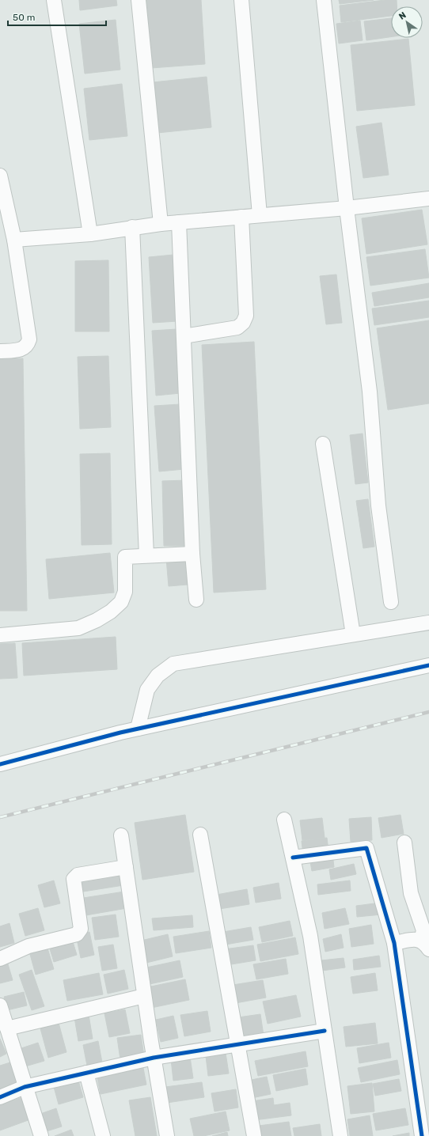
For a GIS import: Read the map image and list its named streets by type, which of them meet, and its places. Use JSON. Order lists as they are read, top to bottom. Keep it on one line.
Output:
{"scale_bar":"50 m","north":"top left"}
